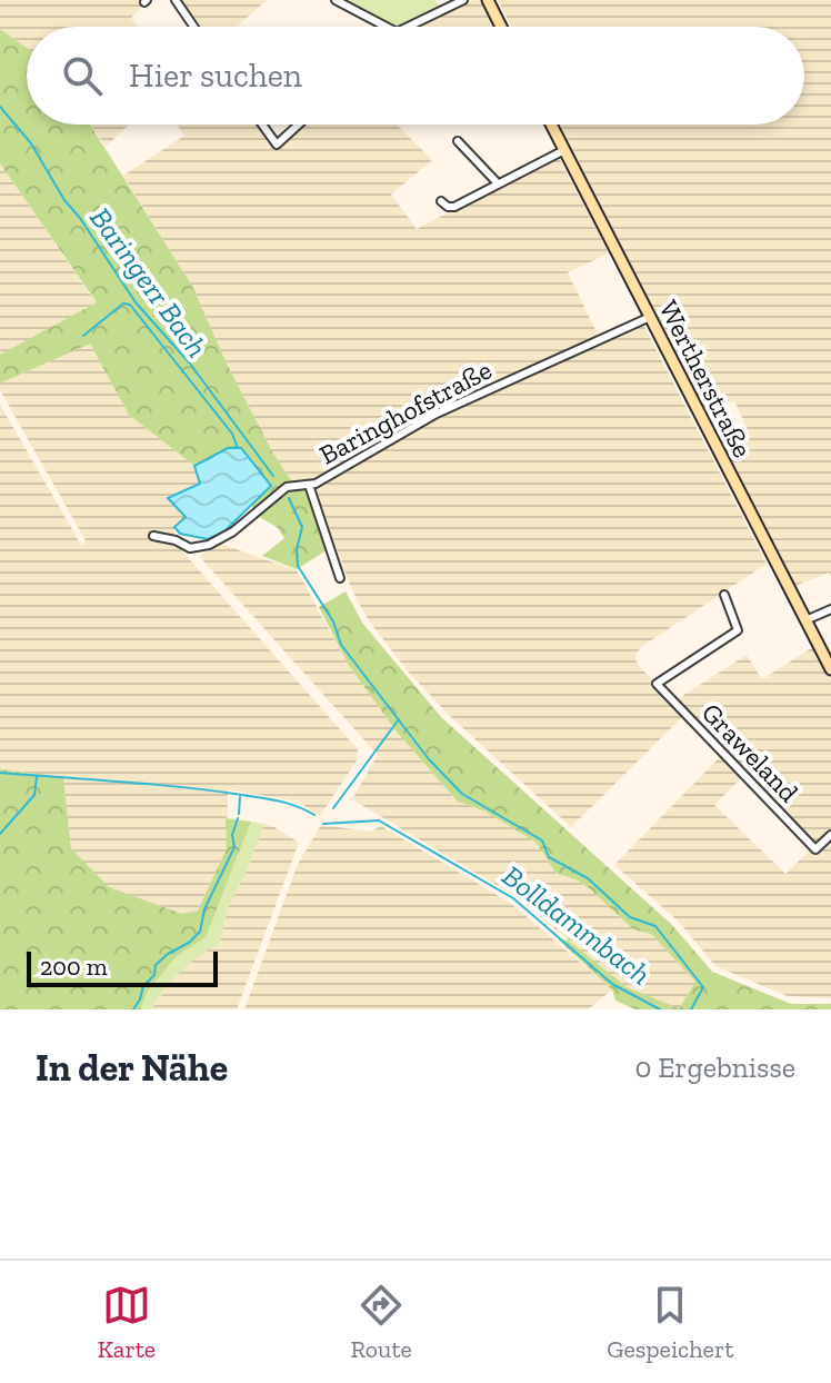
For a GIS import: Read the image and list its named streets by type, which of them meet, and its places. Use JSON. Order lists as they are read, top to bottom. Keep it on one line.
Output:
{"streets":{"main road":["Wertherstraße"],"street":["Baringhofstraße","Graweland"]},"crossings":[["Wertherstraße","Baringhofstraße"]],"water":["Baringerr Bach","Bolldammbach"],"scale_bar":"200 m","page":{"search":"Hier suchen","scale":"200 m","heading":["In der Nähe","0 Ergebnisse"],"nav":["Karte","Route","Gespeichert"]}}
